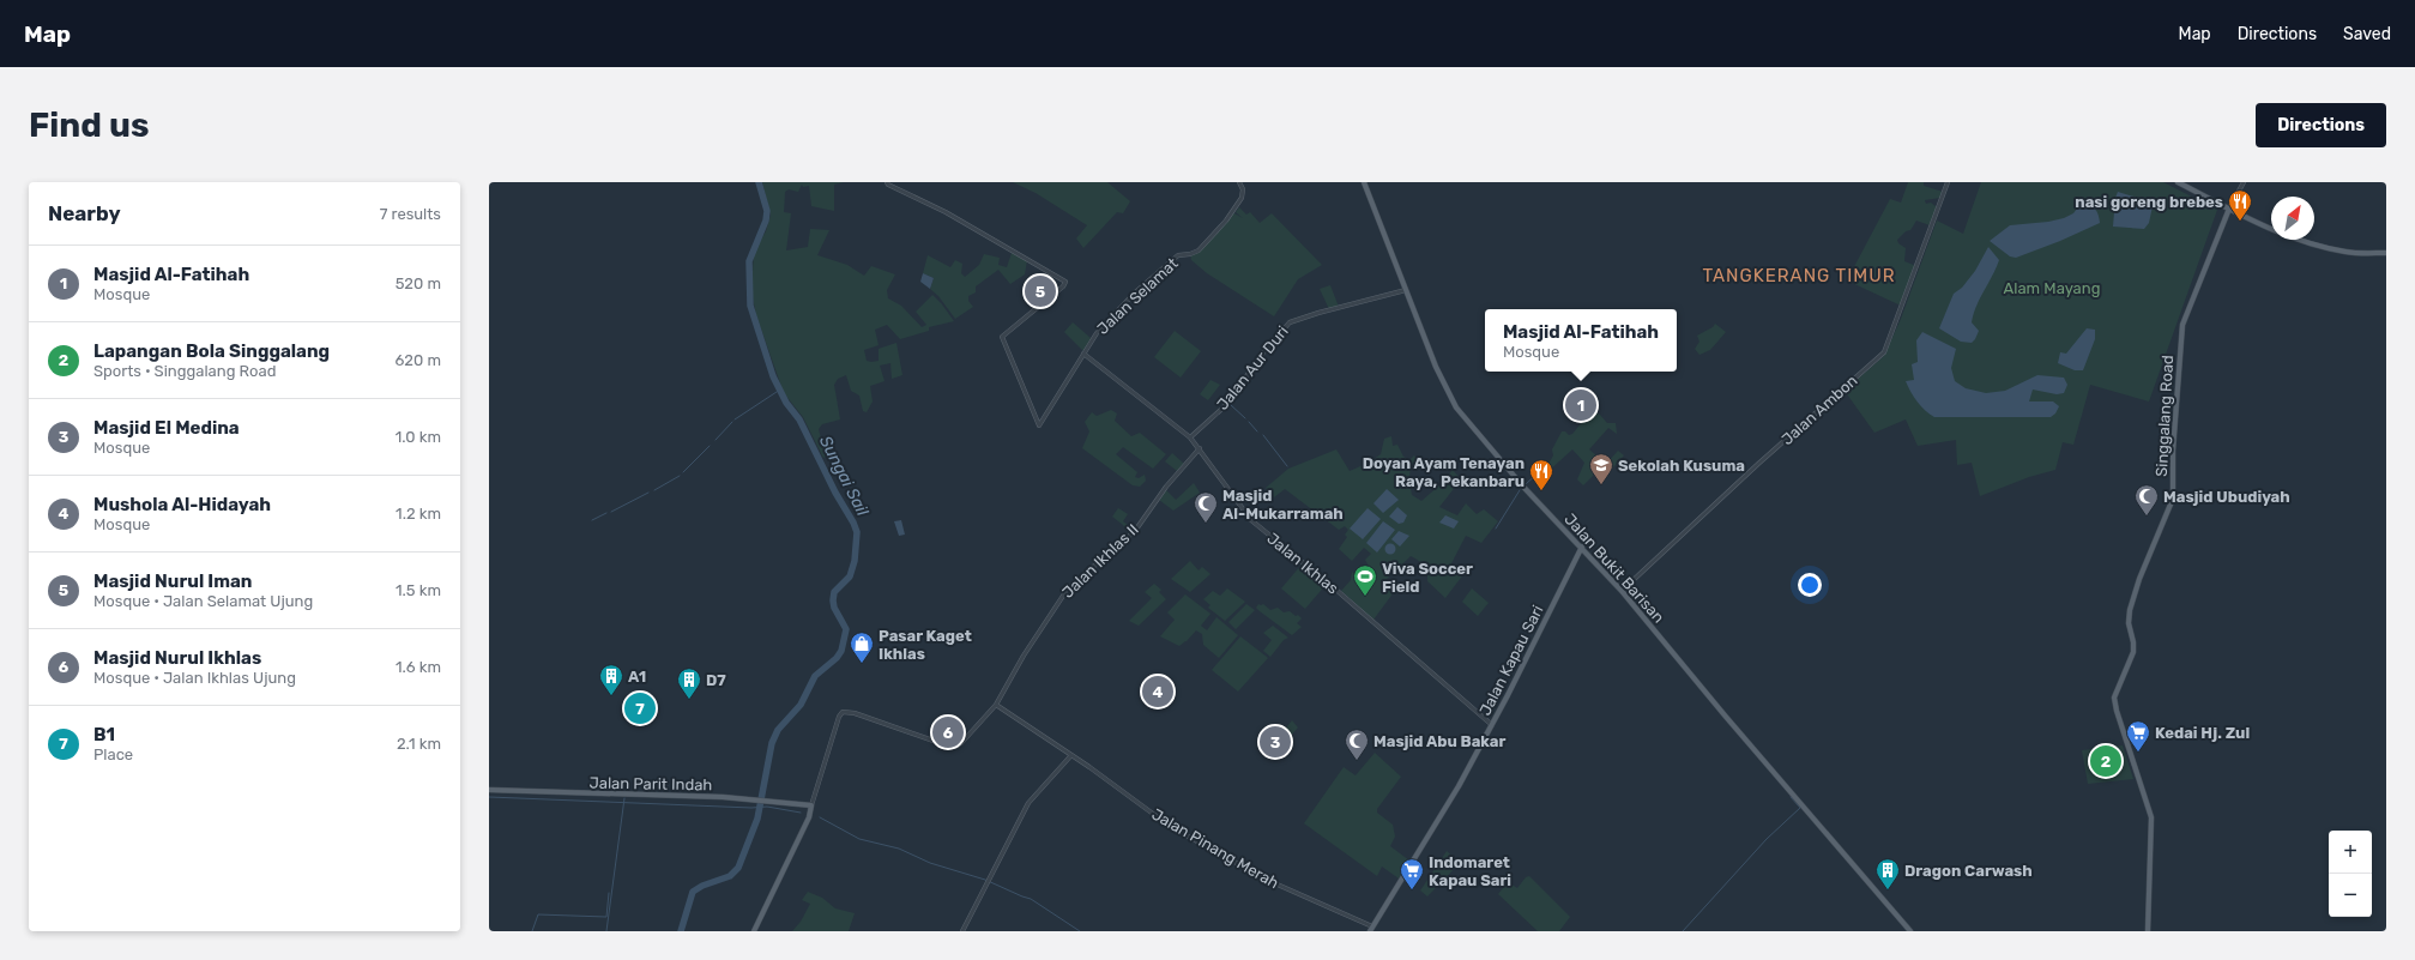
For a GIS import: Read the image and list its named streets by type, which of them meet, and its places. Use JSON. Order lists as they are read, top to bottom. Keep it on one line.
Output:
{"streets":{"main road":["Singgalang Road","Jalan Bukit Barisan","Jalan Kapau Sari","Jalan Parit Indah"],"street":["Jalan Selamat","Jalan Aur Duri","Jalan Ambon","Jalan Ikhlas II","Jalan Ikhlas","Jalan Pinang Merah"]},"crossings":[["Jalan Selamat","Jalan Ikhlas"],["Jalan Aur Duri","Jalan Ikhlas"],["Jalan Aur Duri","Jalan Bukit Barisan"],["Jalan Ambon","Jalan Bukit Barisan"],["Jalan Ikhlas II","Jalan Ikhlas"],["Jalan Ikhlas II","Jalan Parit Indah"],["Jalan Ikhlas II","Jalan Pinang Merah"],["Jalan Ikhlas","Jalan Kapau Sari"],["Jalan Bukit Barisan","Jalan Kapau Sari"],["Jalan Kapau Sari","Jalan Pinang Merah"]],"districts":["TANGKERANG TIMUR"],"water":["Sungai Sail"],"parks":["Alam Mayang"],"places":{"restaurant":["nasi goreng brebes","Doyan Ayam Tenayan Raya, Pekanbaru"],"school or university":["Sekolah Kusuma"],"mosque":["Masjid Ubudiyah","Masjid Al-Mukarramah","Masjid Abu Bakar"],"sports":["Viva Soccer Field"],"shop":["Pasar Kaget Ikhlas"],"building":["A1","D7","Dragon Carwash"],"supermarket":["Kedai Hj. Zul","Indomaret Kapau Sari"]},"north":"top right","page":{"header":"Map","nav":["Map","Directions","Saved"],"buttons":"Directions","title":"Find us","heading":["Nearby","7 results"],"list":[{"mark":"1","name":"Masjid Al-Fatihah","note":"Mosque","value":"520 m"},{"mark":"2","name":"Lapangan Bola Singgalang","note":"Sports · Singgalang Road","value":"620 m"},{"mark":"3","name":"Masjid El Medina","note":"Mosque","value":"1.0 km"},{"mark":"4","name":"Mushola Al-Hidayah","note":"Mosque","value":"1.2 km"},{"mark":"5","name":"Masjid Nurul Iman","note":"Mosque · Jalan Selamat Ujung","value":"1.5 km"},{"mark":"6","name":"Masjid Nurul Ikhlas","note":"Mosque · Jalan Ikhlas Ujung","value":"1.6 km"},{"mark":"7","name":"B1","note":"Place","value":"2.1 km"}],"pins":["5","1","4","7","6","3","2"],"popup":["Masjid Al-Fatihah","Mosque"],"map_buttons":["+","−"]}}
